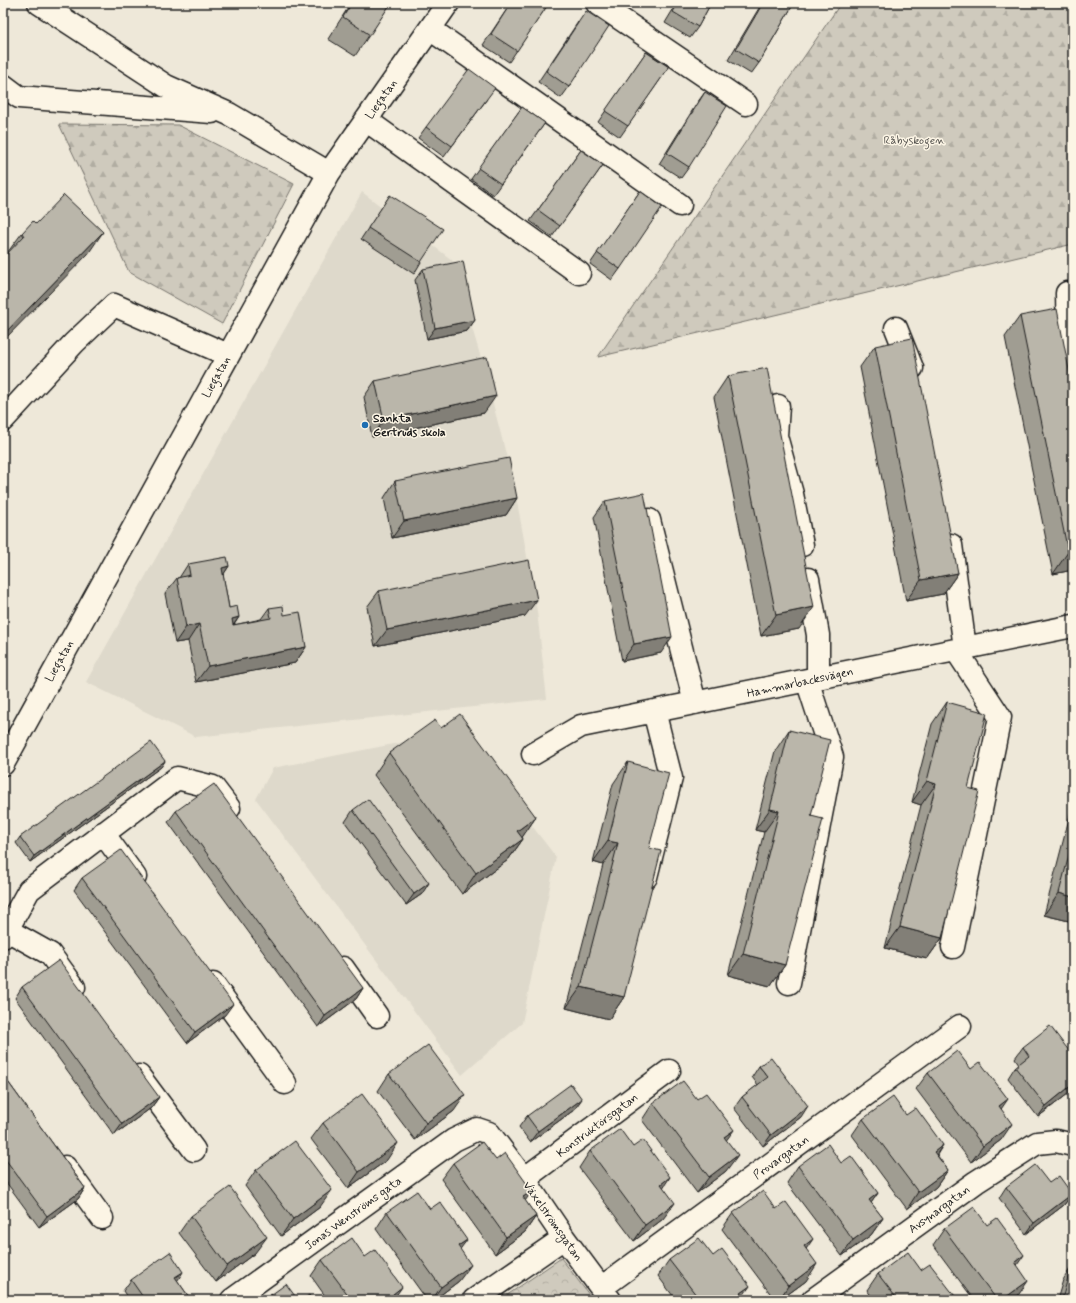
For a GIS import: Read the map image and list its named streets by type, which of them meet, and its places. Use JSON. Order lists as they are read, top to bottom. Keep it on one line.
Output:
{"streets":{"street":["Liegatan","Hammarbacksvägen","Konstruktörsgatan","Provargatan","Avsynargatan","Jonas Wenströms gata","Växelströmsgatan"]},"crossings":[["Konstruktörsgatan","Växelströmsgatan"],["Provargatan","Växelströmsgatan"],["Jonas Wenströms gata","Växelströmsgatan"]],"parks":["Råbyskogen"],"places":["Sankta Gertruds skola"]}
